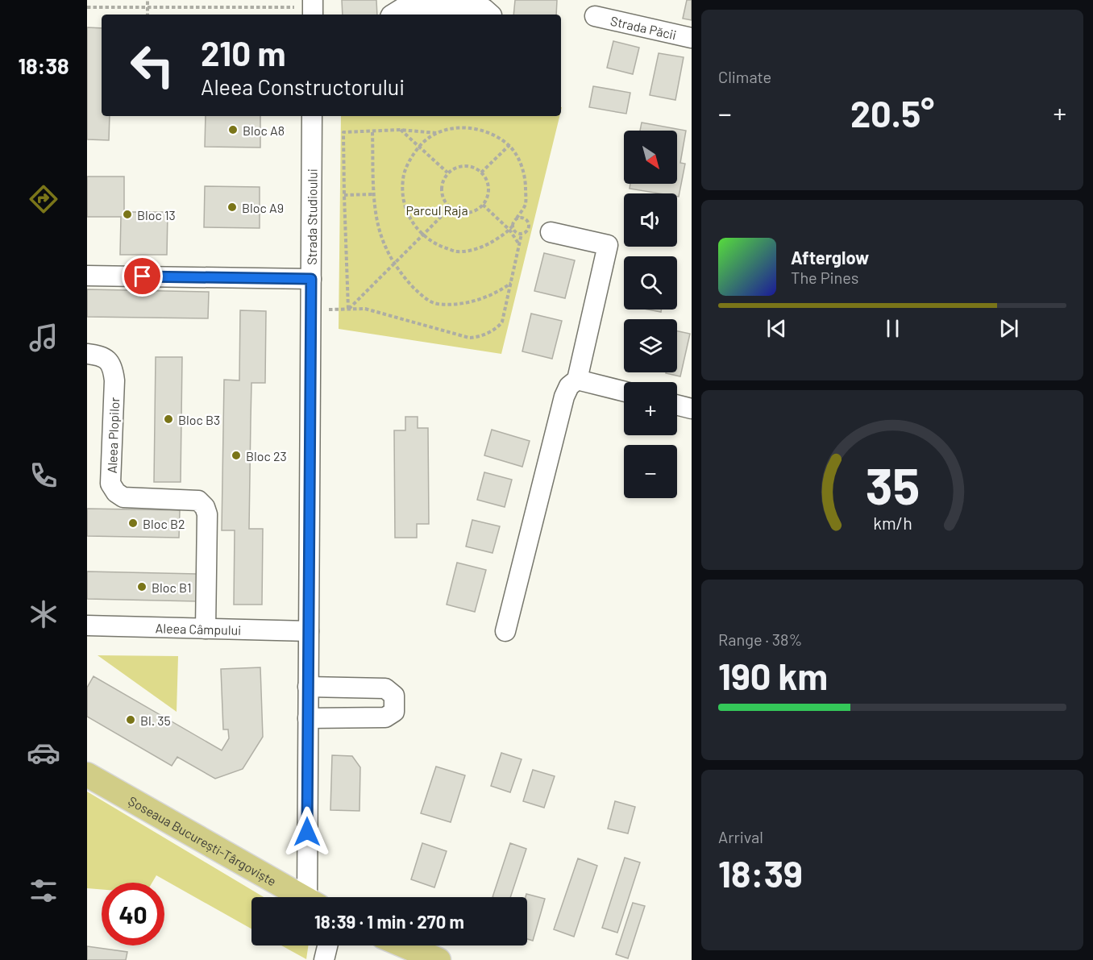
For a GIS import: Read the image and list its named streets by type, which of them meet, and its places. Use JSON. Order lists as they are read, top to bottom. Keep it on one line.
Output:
{"streets":{"main road":["Șoseaua București-Târgoviște"],"street":["Strada Păcii","Strada Studioului","Aleea Plopilor","Aleea Câmpului"]},"crossings":[["Strada Studioului","Aleea Câmpului"],["Aleea Plopilor","Aleea Câmpului"]],"parks":["Parcul Raja"],"places":["Bloc A8","Bloc A9","Bloc 13","Bloc B3","Bloc 23","Bloc B2","Bloc B1","Bl. 35"],"north":"bottom right","page":{"tabs":"18:38","tile":["Climate",["Range · 38%","190 km"],["Arrival","18:39"]],"turn":["210 m","Aleea Constructorului"],"heat":["−","20.5°","+"],"map_buttons":["+","−"],"song":["Afterglow","The Pines"],"limit":"40","trip":"18:39 · 1 min · 270 m","gauge":["35","km/h"]}}
